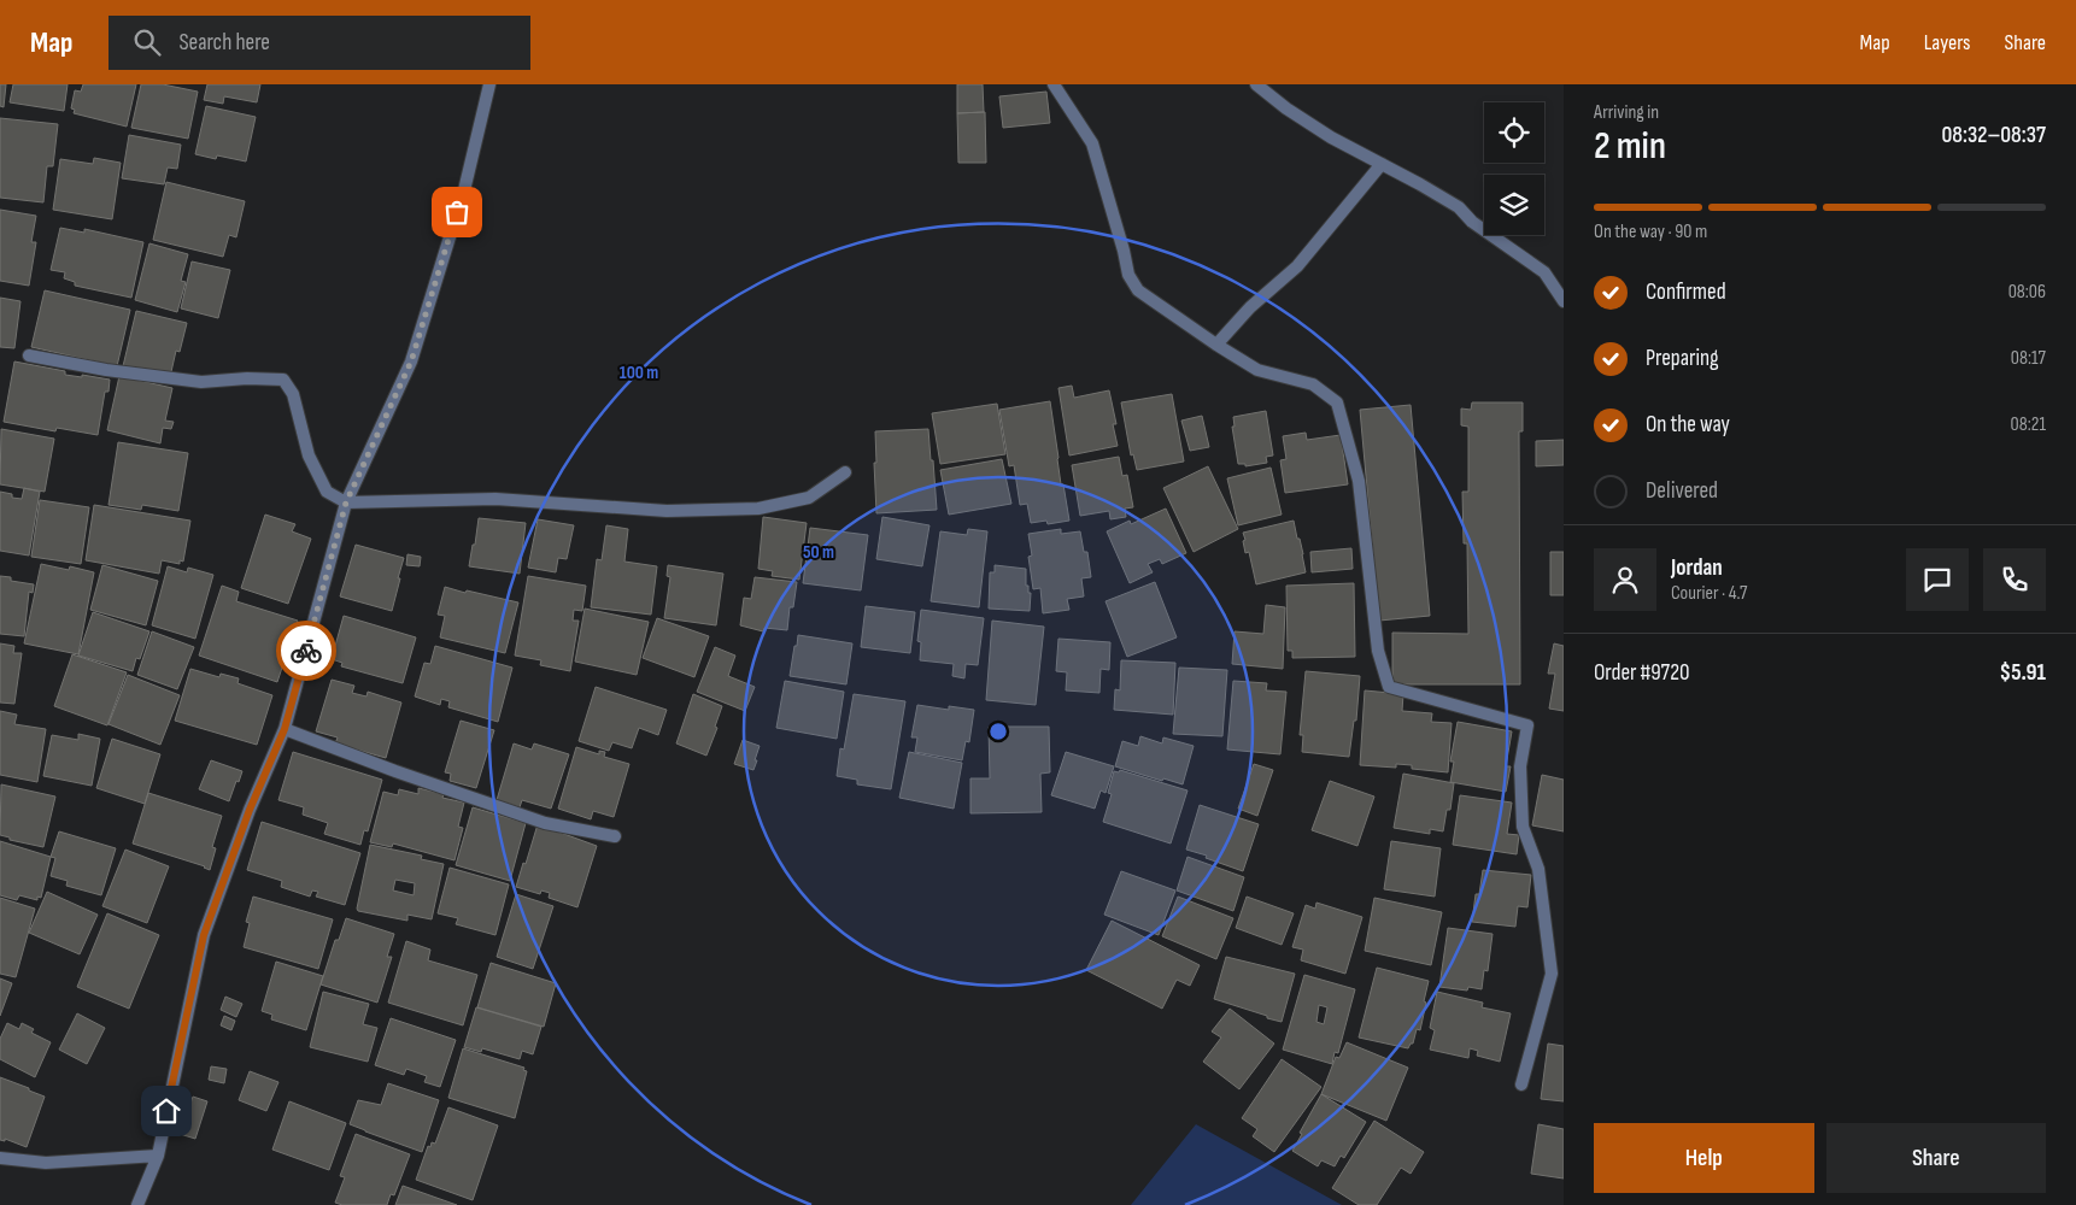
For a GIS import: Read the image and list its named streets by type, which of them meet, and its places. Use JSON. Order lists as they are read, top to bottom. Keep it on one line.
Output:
{"page":{"header":"Map","search":"Search here","nav":["Map","Layers","Share"],"heading":["2 min","Arriving in","08:32–08:37"],"panel":["Jordan","Courier · 4.7","Order #9720","$5.91"],"bar":"On the way · 90 m","list":[["Confirmed","08:06"],["Preparing","08:17"],["On the way","08:21"],"Delivered"],"buttons":["Help","Share"]},"rings":["100 m","50 m"]}
